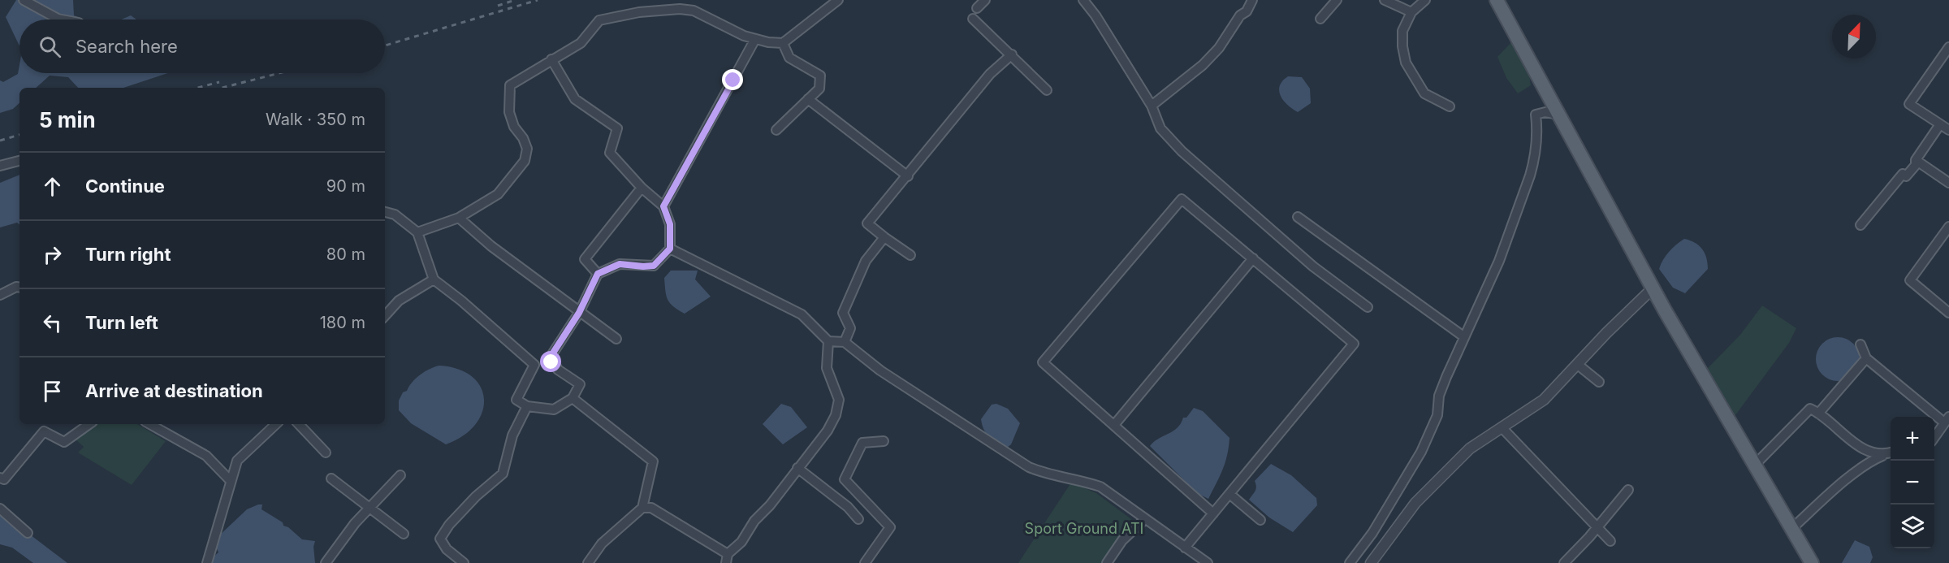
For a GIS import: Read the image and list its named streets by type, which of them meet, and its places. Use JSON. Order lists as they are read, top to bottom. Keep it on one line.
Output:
{"parks":["Sport Ground ATI"],"north":"top right","page":{"search":"Search here","heading":["5 min","Walk · 350 m"],"list":[["Continue","90 m"],["Turn right","80 m"],["Turn left","180 m"],"Arrive at destination"],"map_buttons":["+","−"]}}
